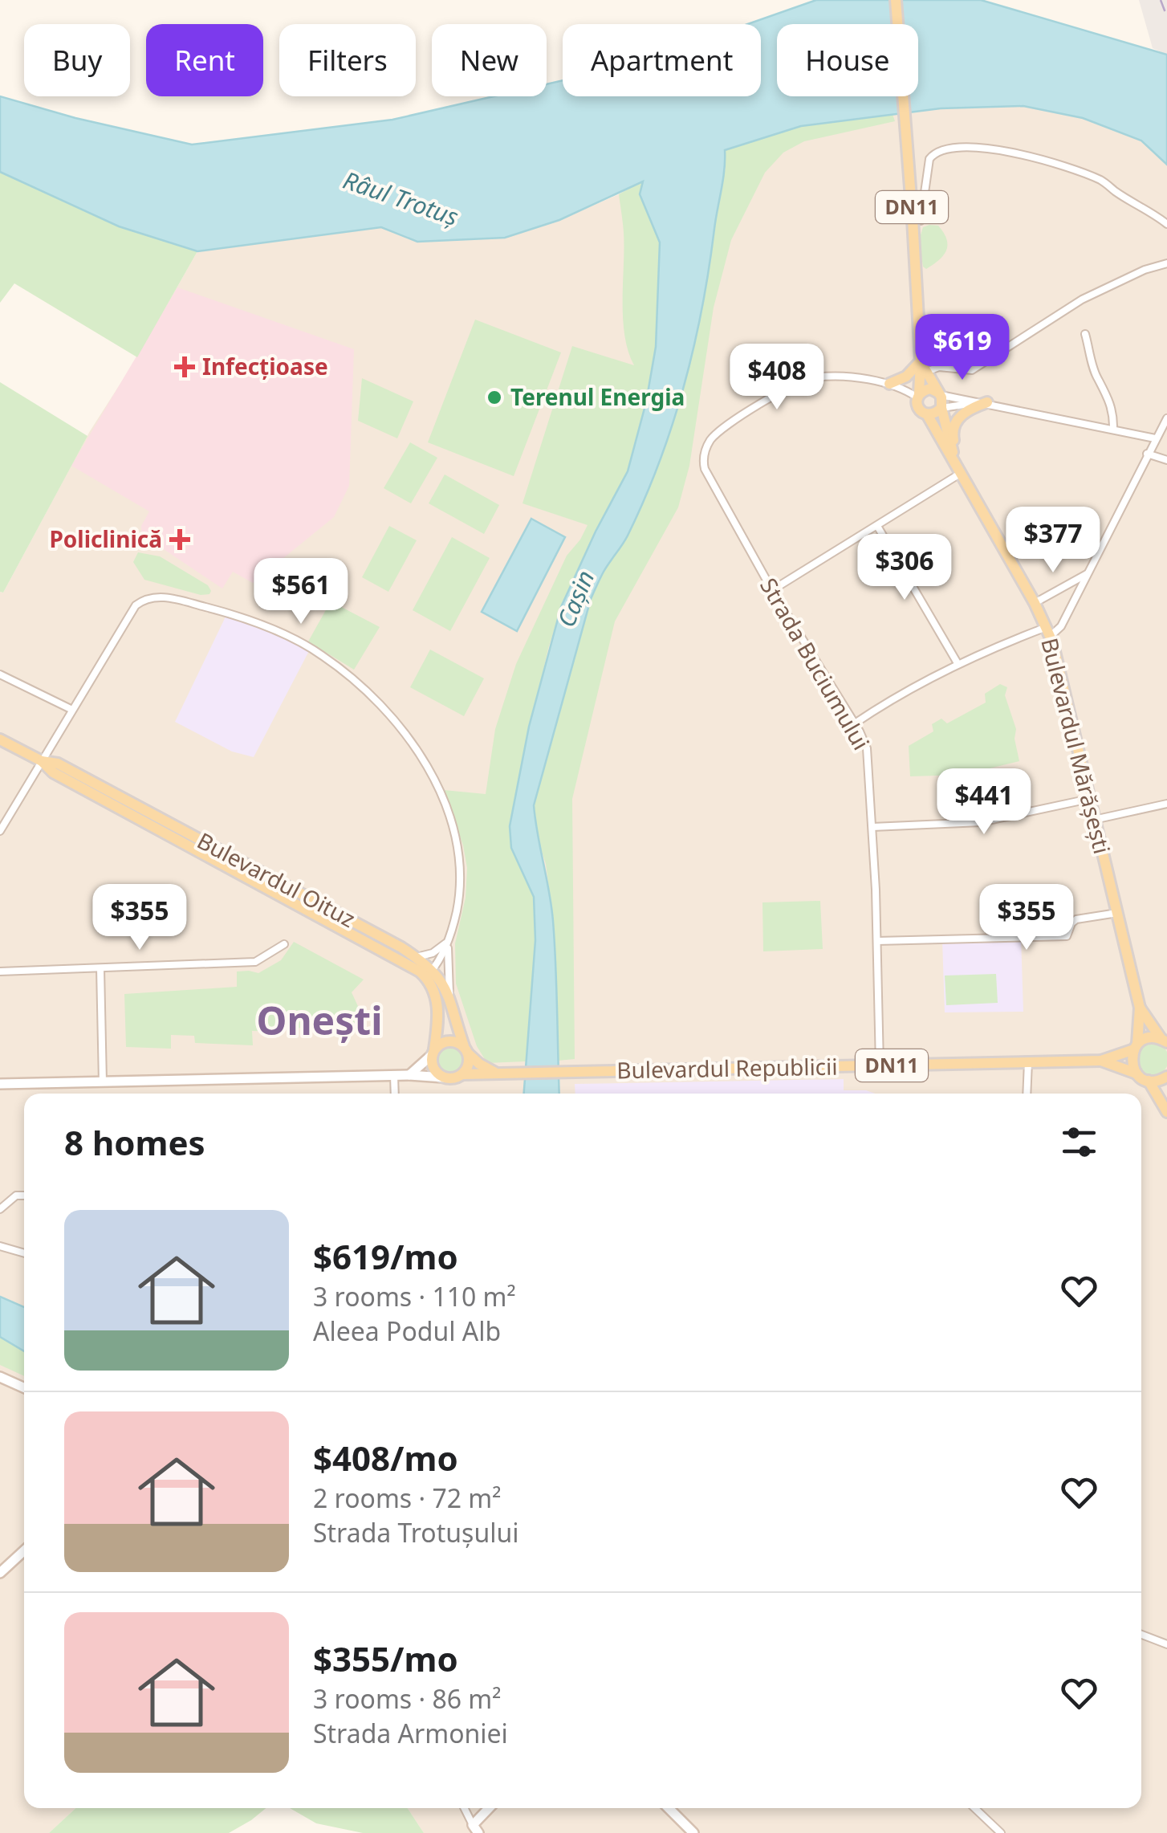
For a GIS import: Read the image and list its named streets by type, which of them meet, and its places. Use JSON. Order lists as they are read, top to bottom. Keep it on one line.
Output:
{"streets":{"main road":["DN11","Bulevardul Mărășești","Bulevardul Oituz","Bulevardul Republicii"],"street":["Strada Buciumului"]},"crossings":[["DN11","Bulevardul Mărășești"],["DN11","Bulevardul Oituz"],["DN11","Bulevardul Republicii"],["Strada Buciumului","Bulevardul Republicii"],["Bulevardul Oituz","Bulevardul Republicii"]],"districts":["Onești"],"water":["Râul Trotuș","Cașin"],"places":{"health":["Infecțioase","Policlinică"],"other":["Terenul Energia"]},"page":{"chip":["Buy","Rent","Filters","New","Apartment","House"],"price":["$619","$408","$377","$306","$561","$441","$355","$355"],"heading":"8 homes","list":[{"name":"$619/mo","note":"3 rooms · 110 m² · Aleea Podul Alb"},{"name":"$408/mo","note":"2 rooms · 72 m² · Strada Trotușului"},{"name":"$355/mo","note":"3 rooms · 86 m² · Strada Armoniei"}]}}
